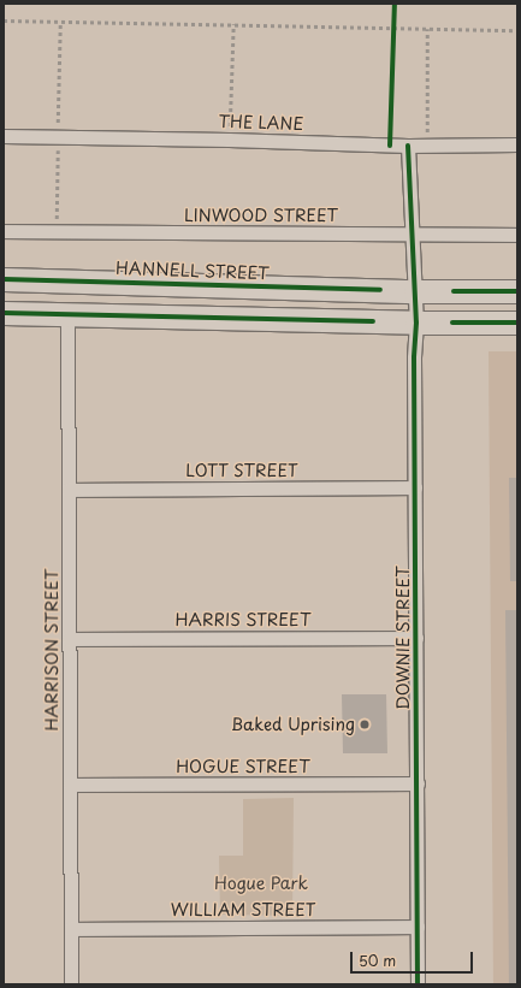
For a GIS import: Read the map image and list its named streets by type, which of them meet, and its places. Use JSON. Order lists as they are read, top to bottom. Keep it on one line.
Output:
{"streets":{"highway":["HANNELL STREET"],"street":["THE LANE","LINWOOD STREET","LOTT STREET","HARRIS STREET","DOWNIE STREET","HARRISON STREET","HOGUE STREET","WILLIAM STREET"]},"crossings":[["THE LANE","DOWNIE STREET"],["LINWOOD STREET","DOWNIE STREET"],["HANNELL STREET","DOWNIE STREET"],["LOTT STREET","DOWNIE STREET"],["LOTT STREET","HARRISON STREET"],["HARRIS STREET","DOWNIE STREET"],["HARRIS STREET","HARRISON STREET"],["DOWNIE STREET","HOGUE STREET"],["DOWNIE STREET","WILLIAM STREET"],["HARRISON STREET","HOGUE STREET"],["HARRISON STREET","WILLIAM STREET"]],"parks":["Hogue Park"],"places":["Baked Uprising"],"scale_bar":"50 m"}
